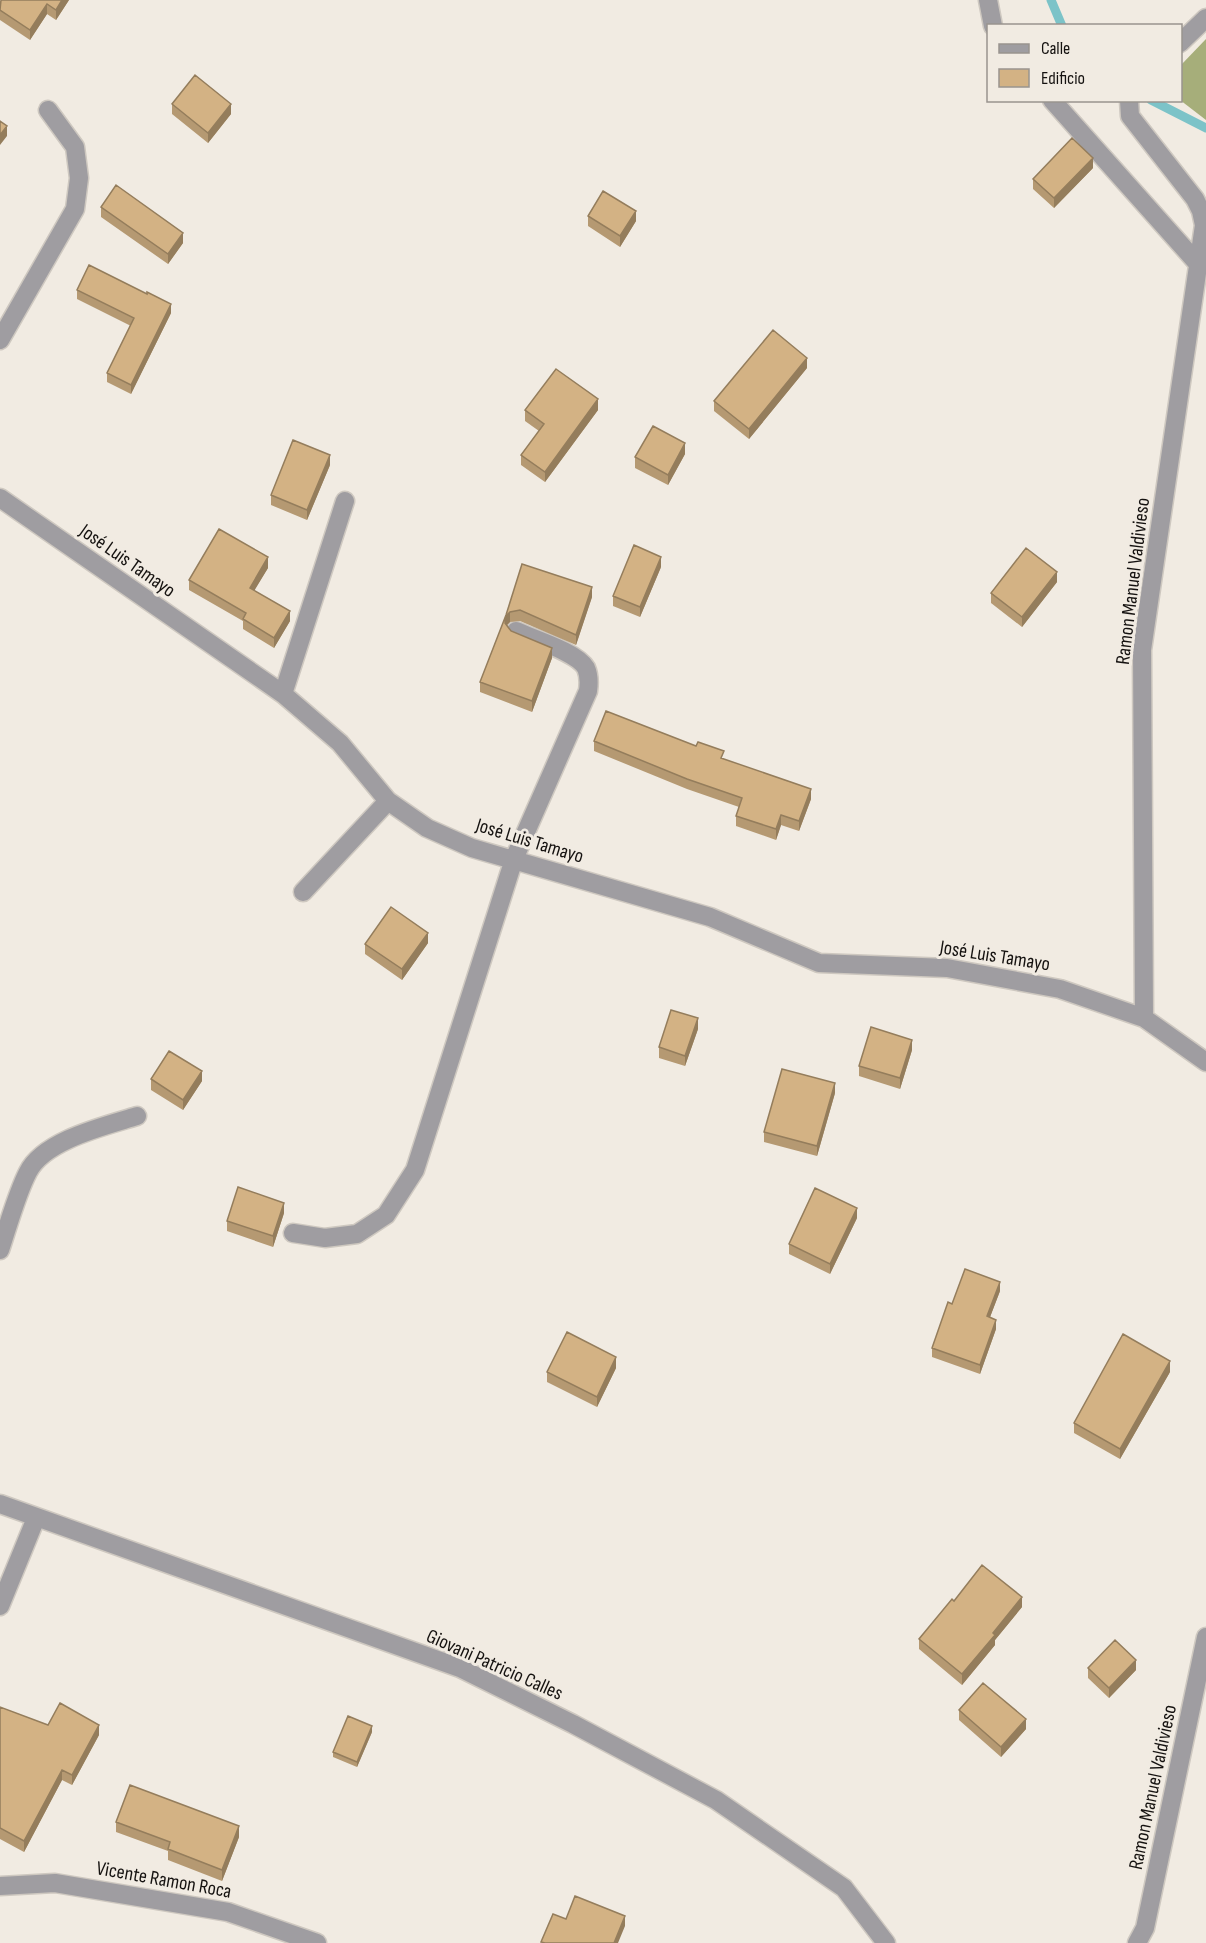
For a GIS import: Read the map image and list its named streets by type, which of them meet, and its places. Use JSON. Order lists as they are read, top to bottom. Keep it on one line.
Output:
{"streets":{"street":["José Luis Tamayo","Ramon Manuel Valdivieso","Giovani Patricio Calles","Vicente Ramon Roca"]},"crossings":[["José Luis Tamayo","Ramon Manuel Valdivieso"]],"legend":["Calle","Edificio"]}
